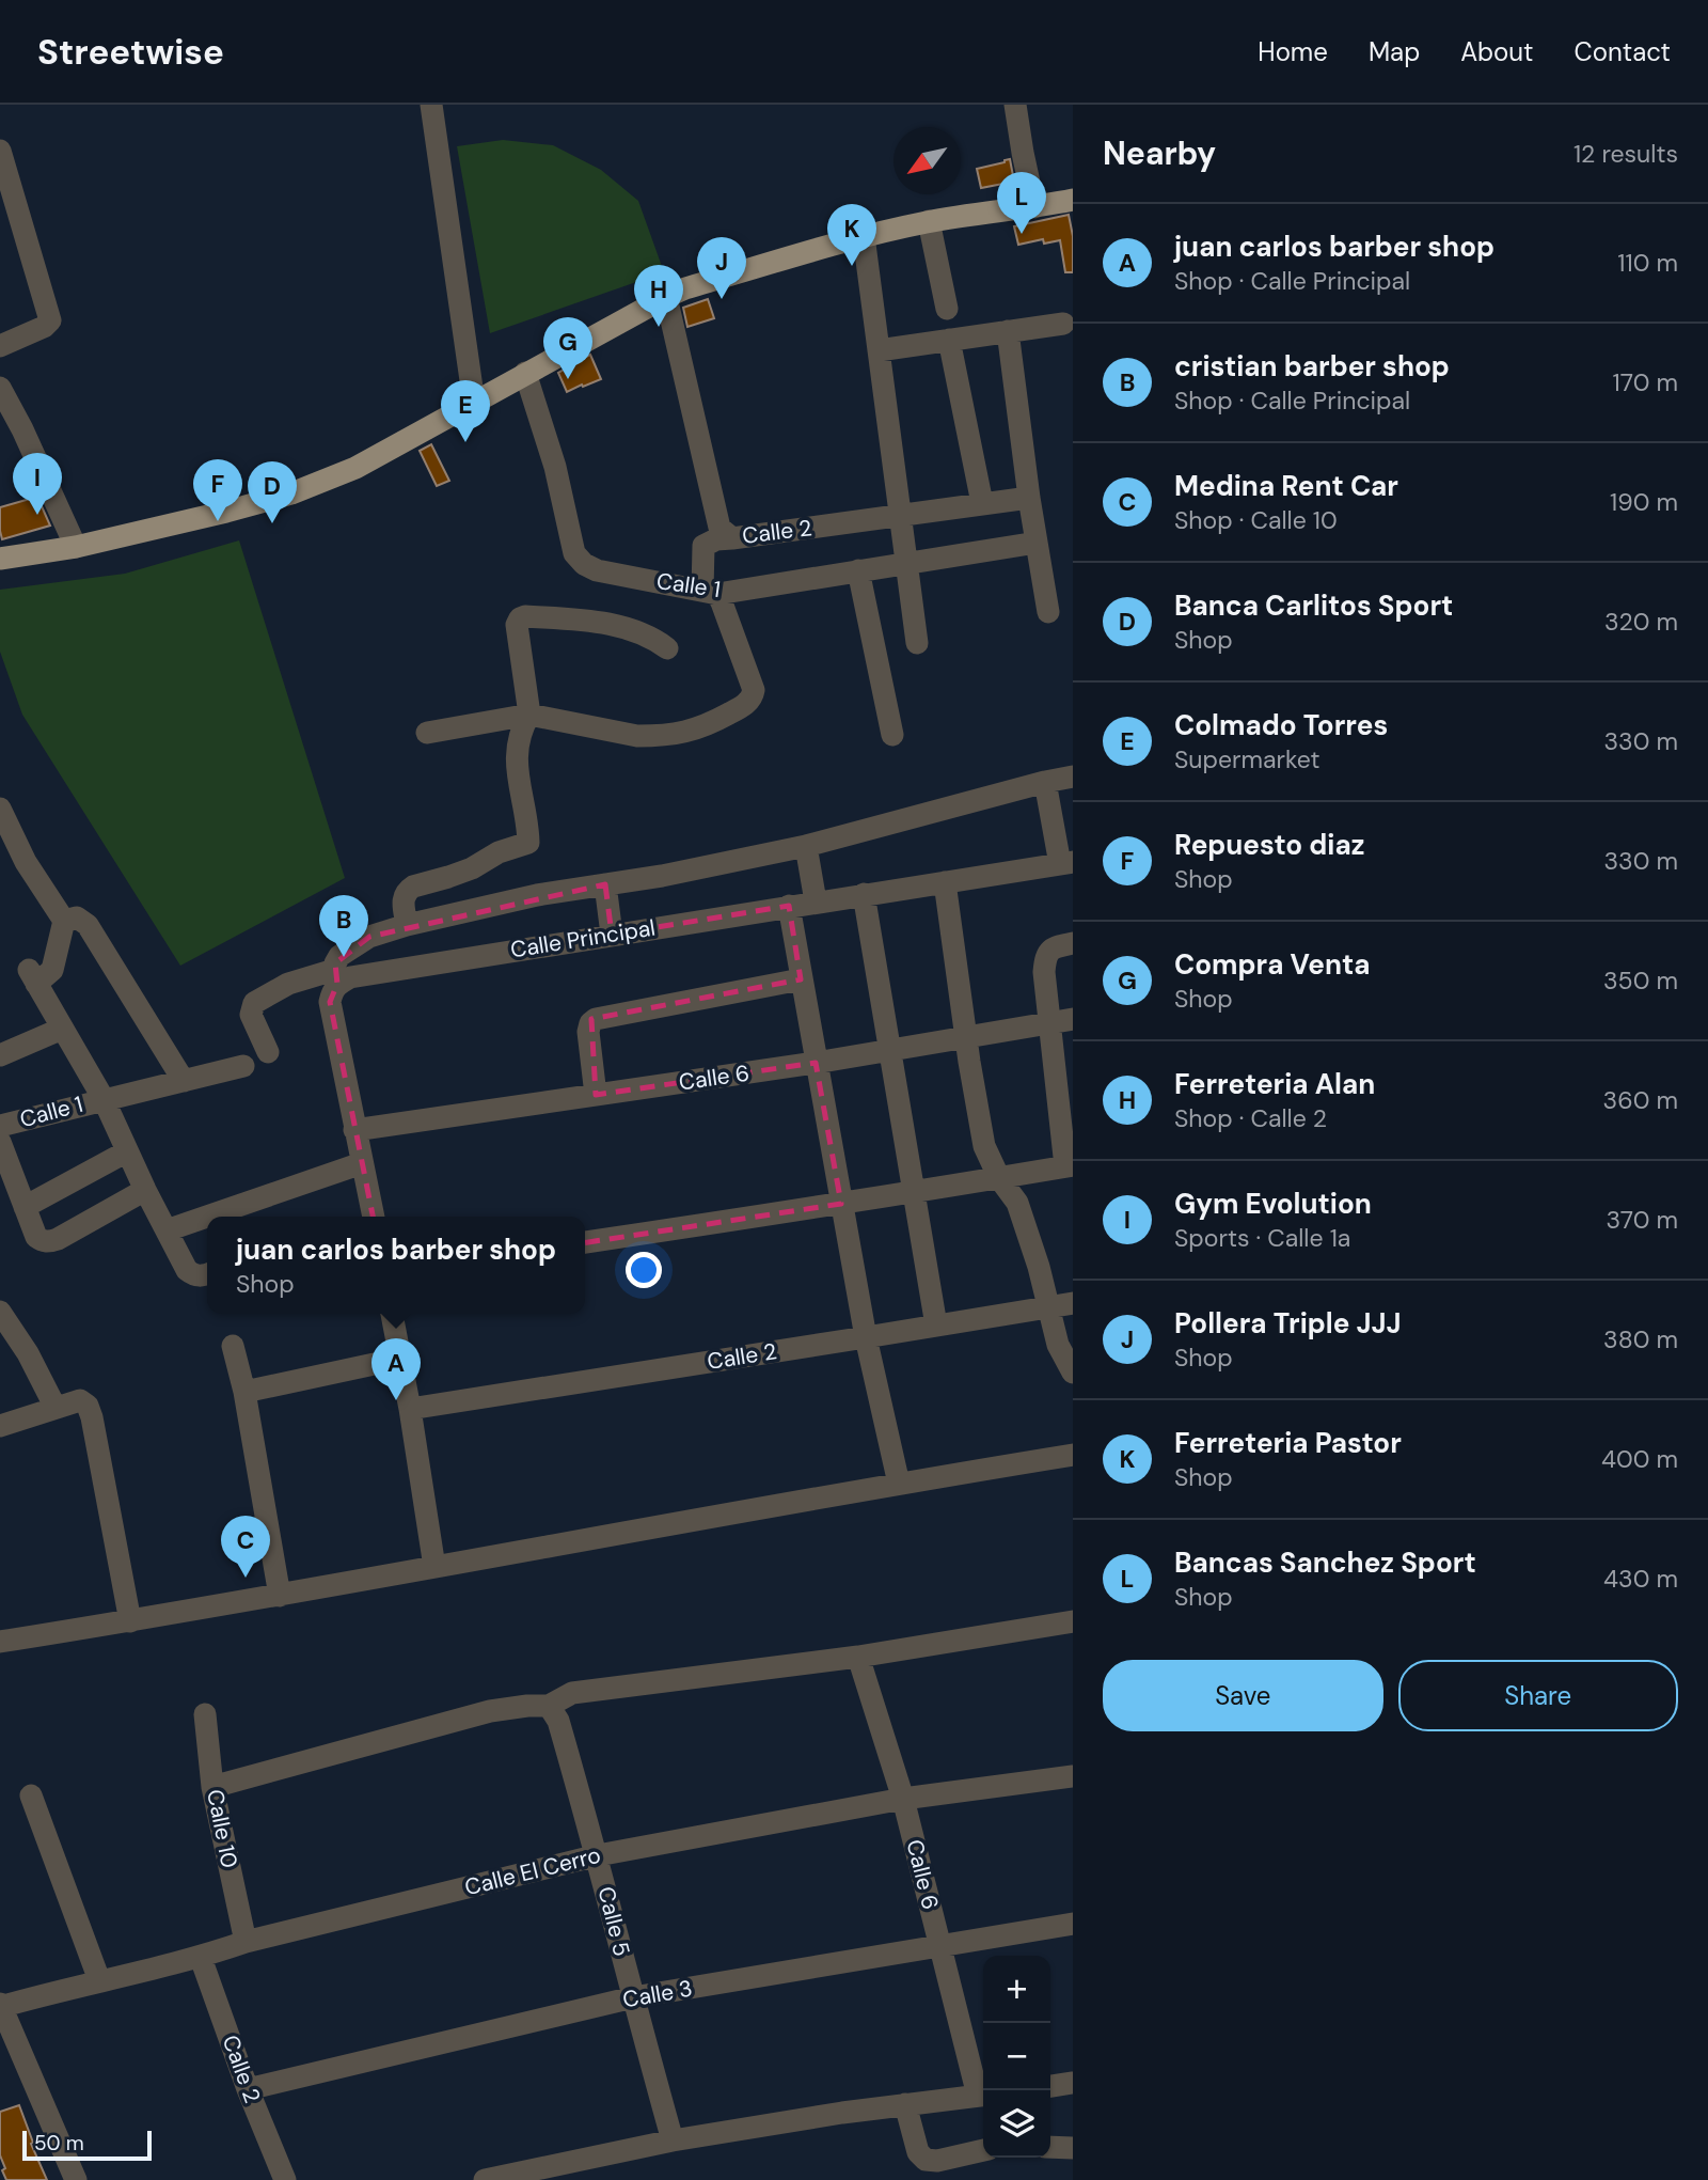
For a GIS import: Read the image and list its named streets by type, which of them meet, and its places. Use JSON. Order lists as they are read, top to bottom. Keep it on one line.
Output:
{"streets":{"street":["Calle 2","Calle 1","Calle Principal","Calle 6","Calle 10","Calle El Cerro","Calle 5","Calle 3"]},"crossings":[["Calle 2","Calle El Cerro"],["Calle 2","Calle 3"],["Calle 6","Calle El Cerro"],["Calle 6","Calle 3"],["Calle 10","Calle El Cerro"],["Calle El Cerro","Calle 5"],["Calle 5","Calle 3"]],"scale_bar":"50 m","north":"bottom left","page":{"header":"Streetwise","nav":["Home","Map","About","Contact"],"heading":["Nearby","12 results"],"pins":["L","K","J","H","G","E","I","F","D","B","A","C"],"list":[{"mark":"A","name":"juan carlos barber shop","note":"Shop · Calle Principal","value":"110 m"},{"mark":"B","name":"cristian barber shop","note":"Shop · Calle Principal","value":"170 m"},{"mark":"C","name":"Medina Rent Car","note":"Shop · Calle 10","value":"190 m"},{"mark":"D","name":"Banca Carlitos Sport","note":"Shop","value":"320 m"},{"mark":"E","name":"Colmado Torres","note":"Supermarket","value":"330 m"},{"mark":"F","name":"Repuesto diaz","note":"Shop","value":"330 m"},{"mark":"G","name":"Compra Venta","note":"Shop","value":"350 m"},{"mark":"H","name":"Ferreteria Alan","note":"Shop · Calle 2","value":"360 m"},{"mark":"I","name":"Gym Evolution","note":"Sports · Calle 1a","value":"370 m"},{"mark":"J","name":"Pollera Triple JJJ","note":"Shop","value":"380 m"},{"mark":"K","name":"Ferreteria Pastor","note":"Shop","value":"400 m"},{"mark":"L","name":"Bancas Sanchez Sport","note":"Shop","value":"430 m"}],"popup":["juan carlos barber shop","Shop"],"buttons":["Save","Share"],"map_buttons":["+","−"],"scale":"50 m"}}
